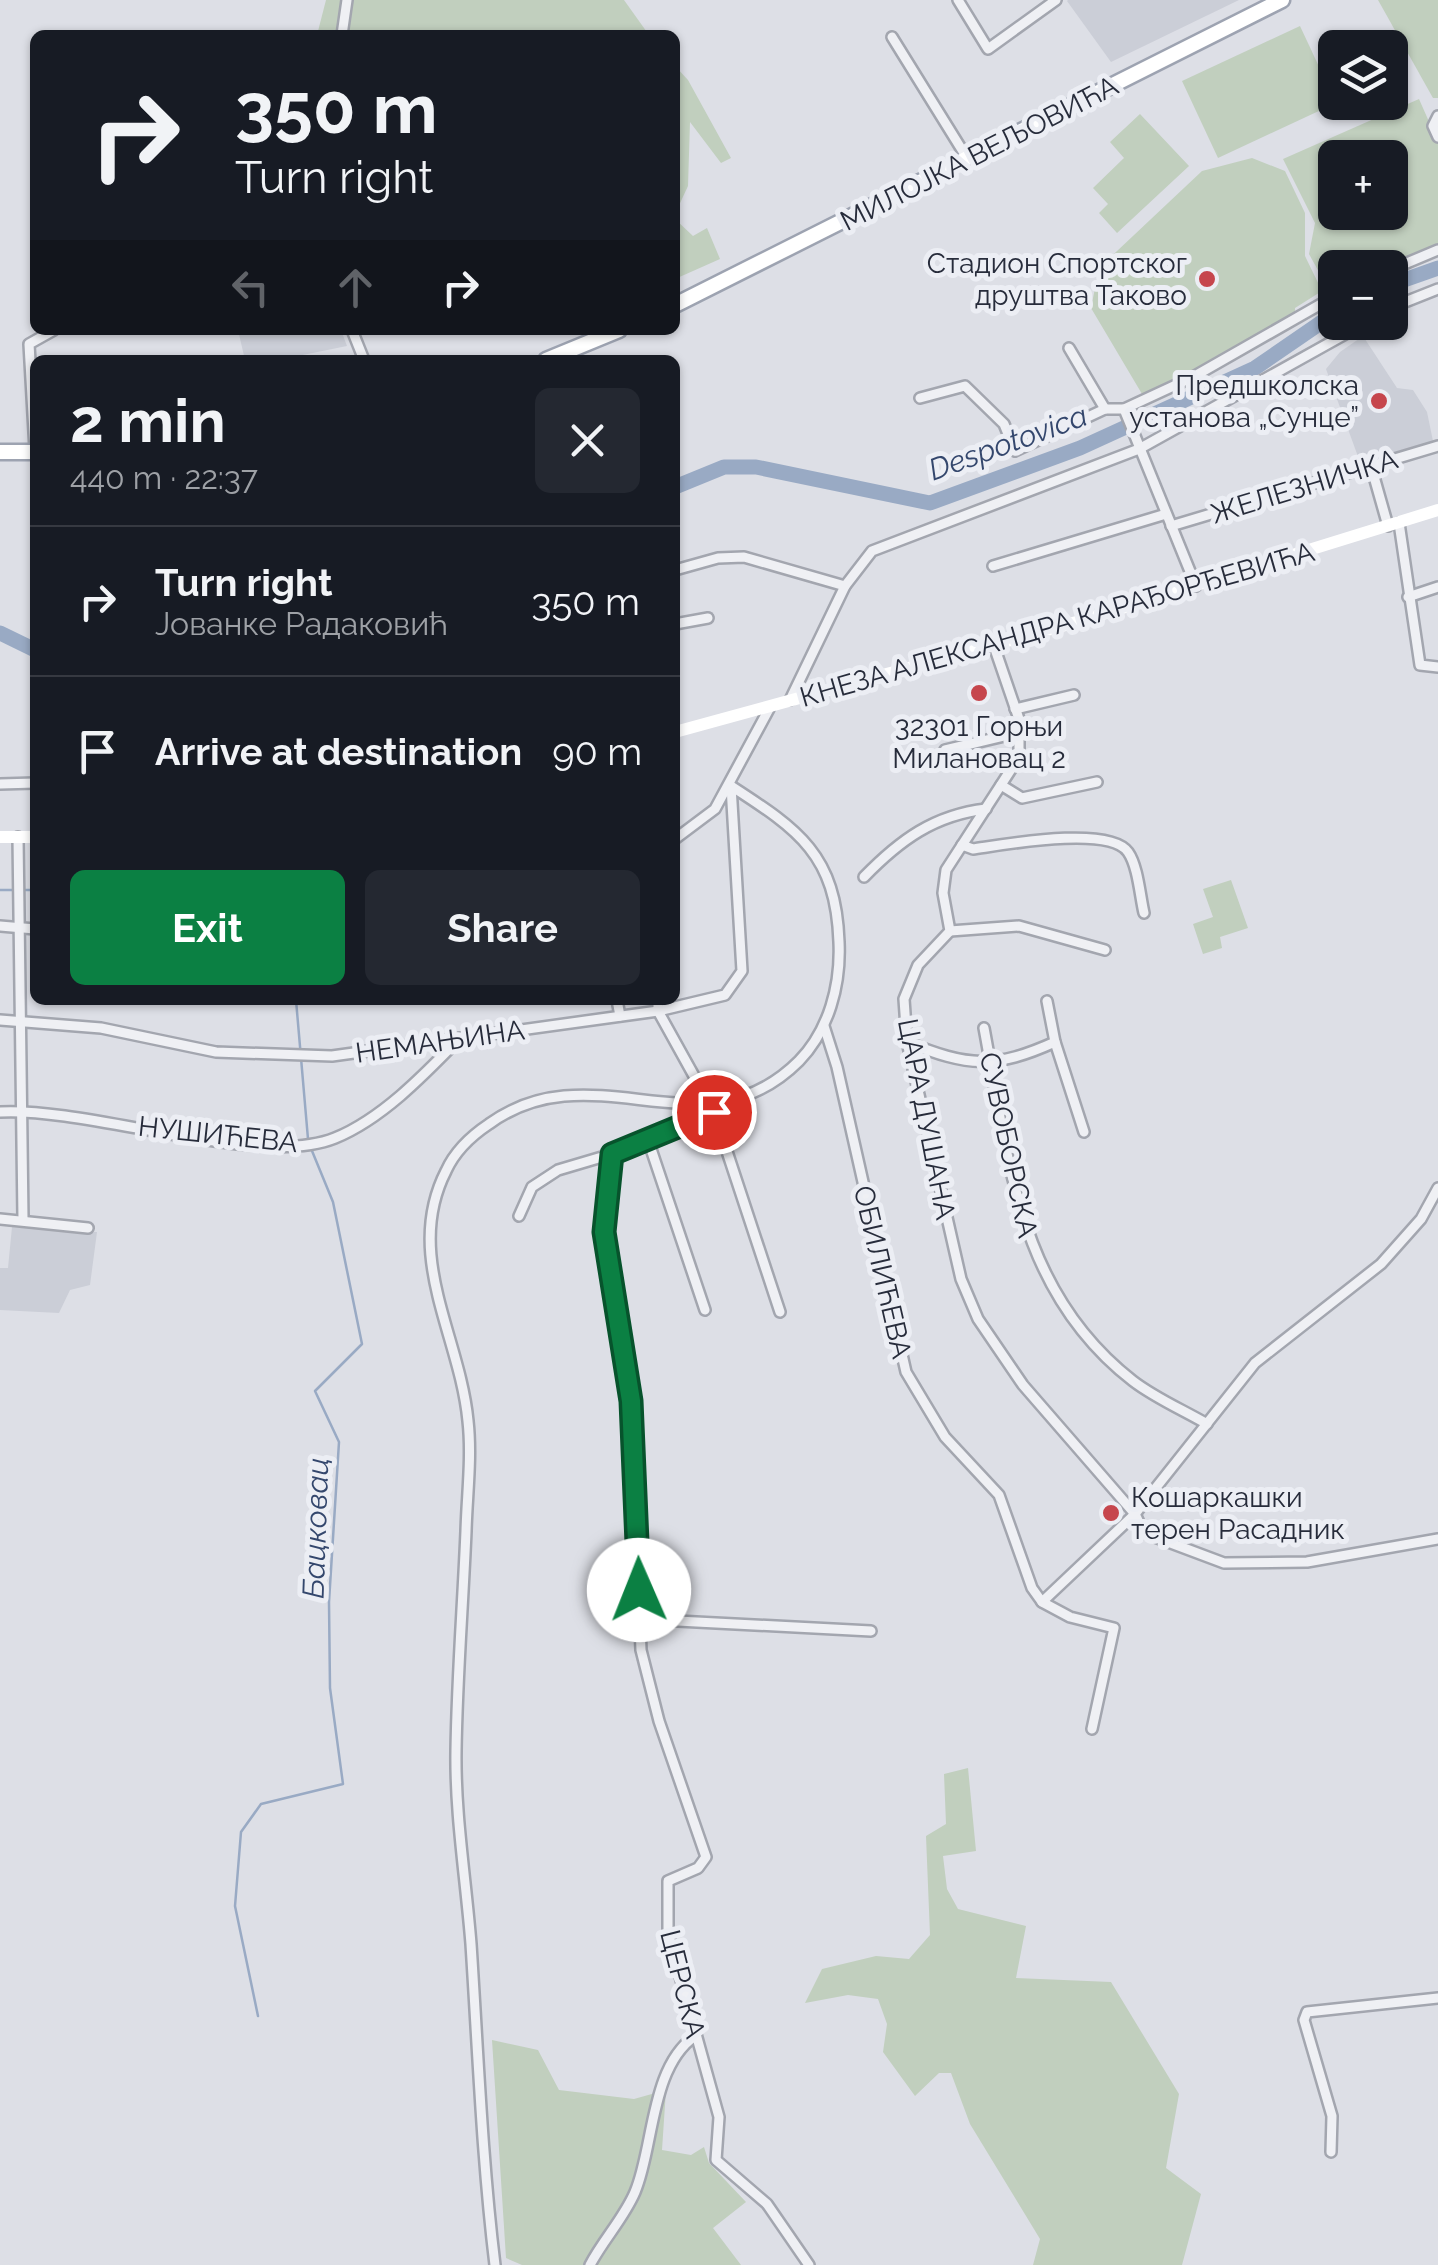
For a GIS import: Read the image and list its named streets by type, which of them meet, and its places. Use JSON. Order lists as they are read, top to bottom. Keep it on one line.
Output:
{"streets":{"main road":["МИЛОЈКА ВЕЉОВИЋА"],"street":["ЖЕЛЕЗНИЧКА","КНЕЗА АЛЕКСАНДРА КАРАЂОРЂЕВИЋА","НЕМАЊИНА","ЦАРА ДУШАНА","НУШИЋЕВА","СУВОБОРСКА","ОБИЛИЋЕВА","ЦЕРСКА"]},"crossings":[["НЕМАЊИНА","НУШИЋЕВА"]],"water":["Despotovica","Бацковац"],"places":["Стадион Спортског друштва Таково","Предшколска установа „Сунце”","32301 Горњи Милановац 2","Кошаркашки терен Расадник"],"page":{"map_buttons":["+","−"],"turn":["350 m","Turn right"],"heading":["2 min","440 m · 22:37"],"list":[{"name":"Turn right","note":"Јованке Радаковић","value":"350 m"},{"name":"Arrive at destination","value":"90 m"}],"buttons":["Exit","Share"]}}
